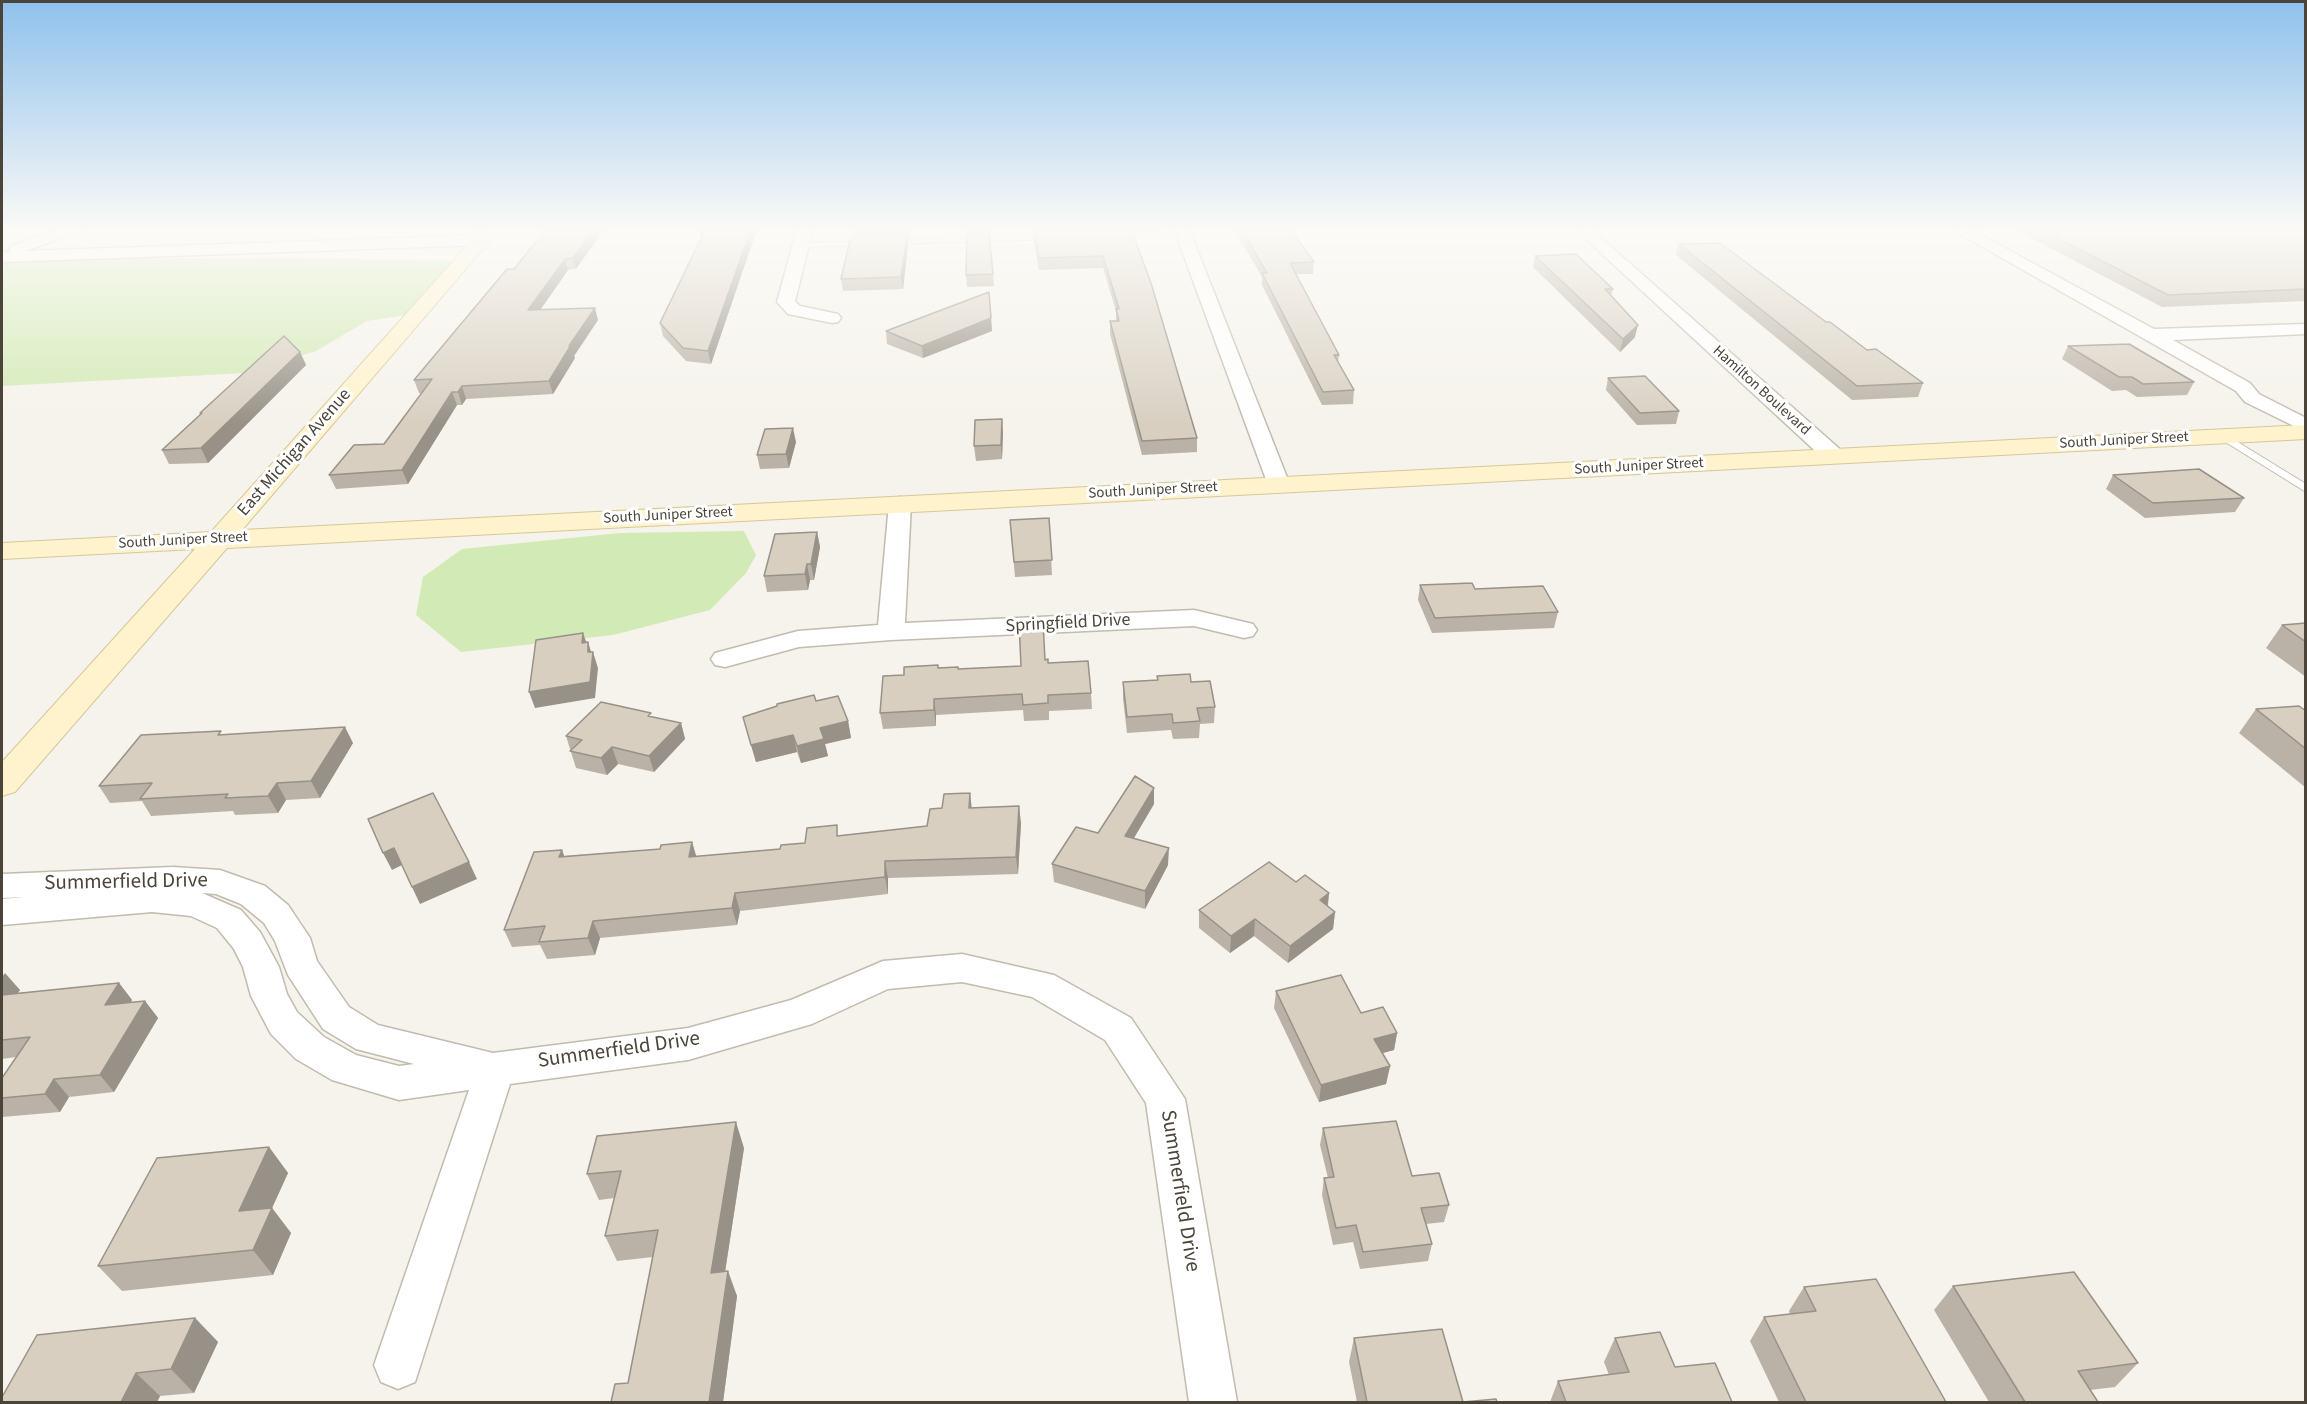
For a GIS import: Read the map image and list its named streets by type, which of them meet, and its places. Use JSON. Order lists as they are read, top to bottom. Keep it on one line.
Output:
{"streets":{"street":["Hamilton Boulevard","South Juniper Street","East Michigan Avenue","Springfield Drive","Summerfield Drive"]},"crossings":[["Hamilton Boulevard","South Juniper Street"],["South Juniper Street","East Michigan Avenue"]]}
